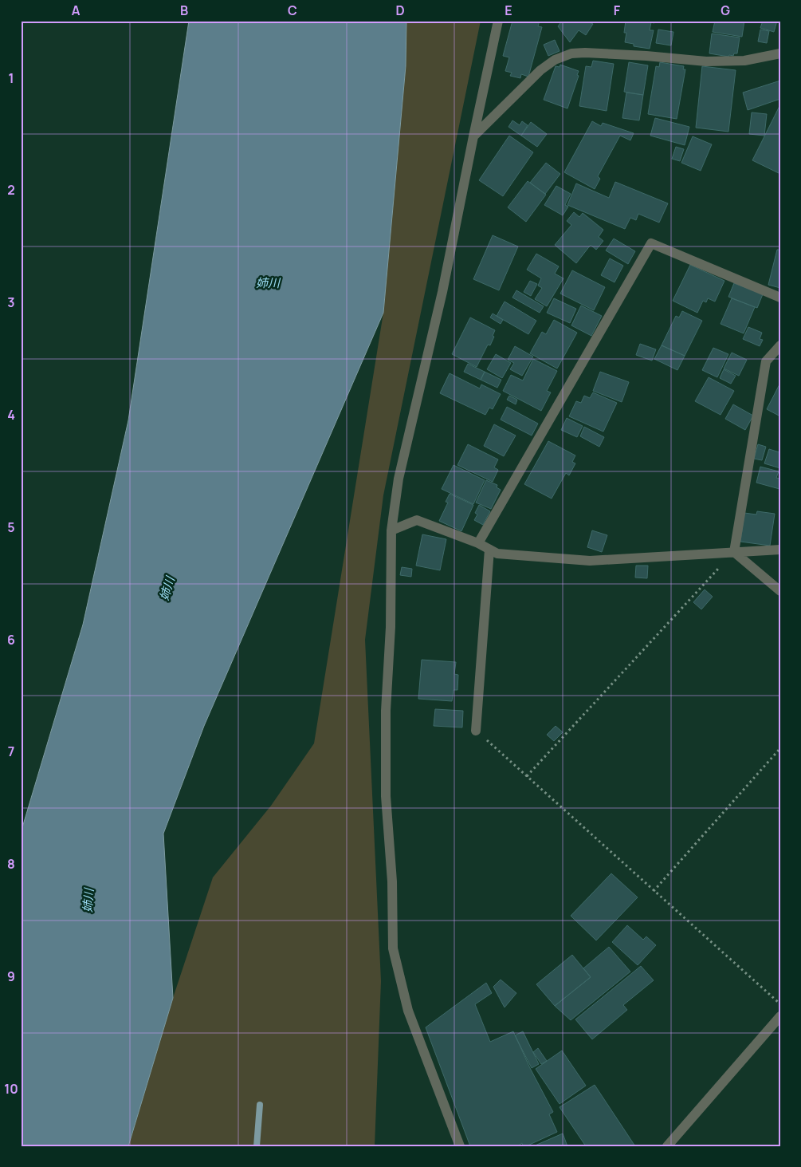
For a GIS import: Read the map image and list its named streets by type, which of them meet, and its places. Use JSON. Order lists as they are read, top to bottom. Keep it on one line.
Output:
{"water":["姉川"],"grid":{"columns":["A","B","C","D","E","F","G"],"rows":["1","2","3","4","5","6","7","8","9","10"]}}
